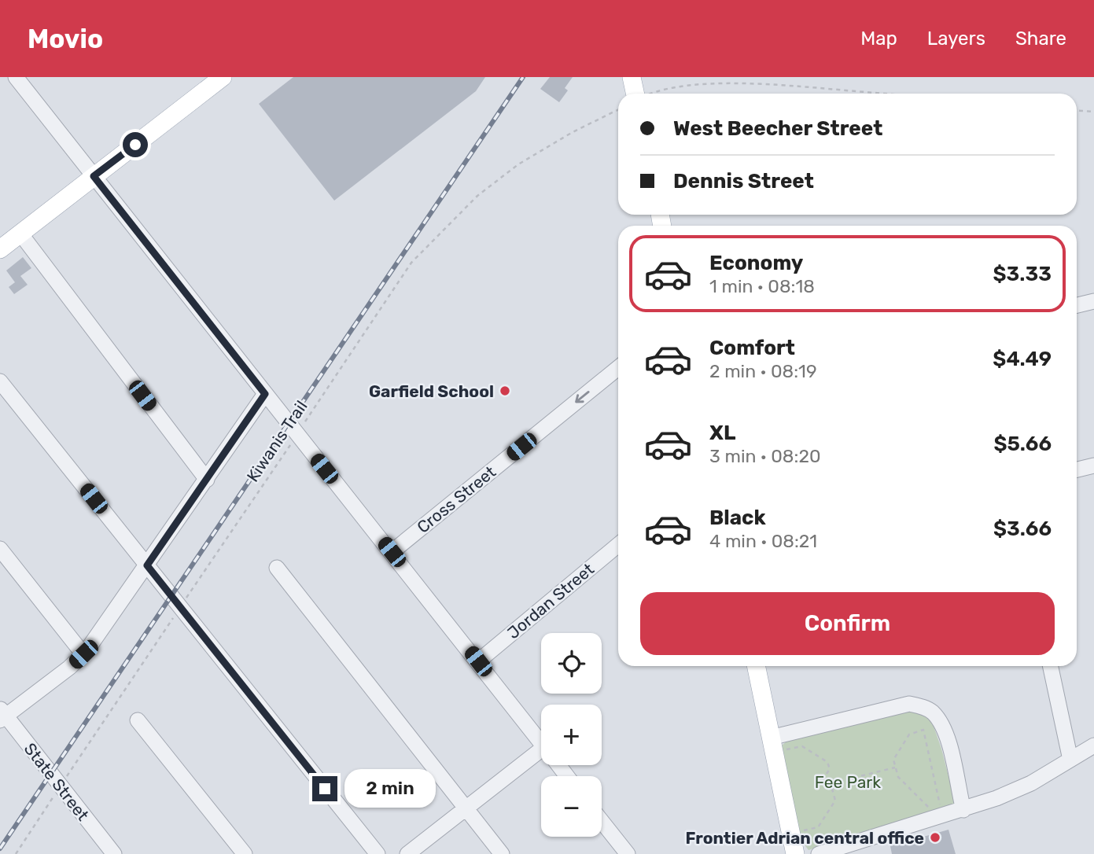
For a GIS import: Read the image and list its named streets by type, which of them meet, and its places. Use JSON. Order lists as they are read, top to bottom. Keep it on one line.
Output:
{"streets":{"street":["Cross Street","Jordan Street","State Street"],"path":["Kiwanis Trail"]},"crossings":[["Kiwanis Trail","State Street"]],"one_way":["Cross Street"],"parks":["Fee Park"],"places":["Garfield School","Frontier Adrian central office"],"page":{"header":"Movio","nav":["Map","Layers","Share"],"banner":["West Beecher Street","Dennis Street"],"list":[{"name":"Economy","note":"1 min · 08:18","value":"$3.33"},{"name":"Comfort","note":"2 min · 08:19","value":"$4.49"},{"name":"XL","note":"3 min · 08:20","value":"$5.66"},{"name":"Black","note":"4 min · 08:21","value":"$3.66"}],"buttons":"Confirm","map_buttons":["+","−"],"bubble":"2 min"}}
